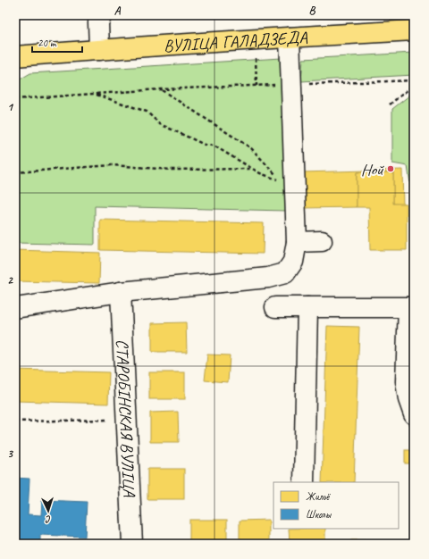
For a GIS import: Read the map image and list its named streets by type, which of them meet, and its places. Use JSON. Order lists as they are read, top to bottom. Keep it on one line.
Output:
{"streets":{"main road":["ВУЛІЦА ГАЛАДЗЕДА"],"street":["СТАРОБІНСКАЯ ВУЛІЦА"]},"places":["Ной"],"legend":["Жильё","Школы"],"scale_bar":"20 m","north":"bottom","grid":{"columns":["A","B"],"rows":["1","2","3"]}}
